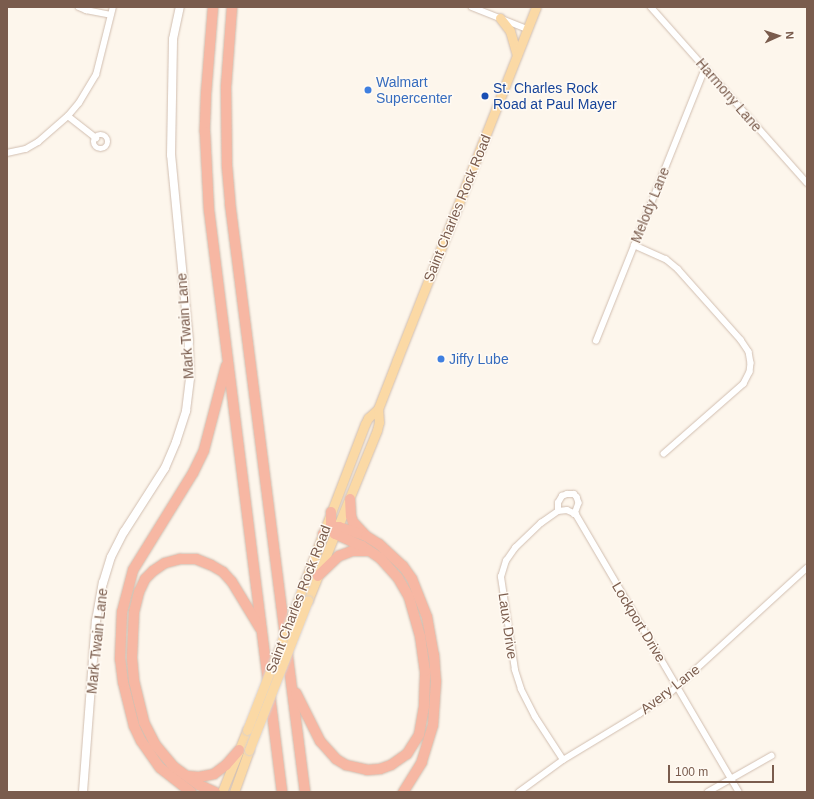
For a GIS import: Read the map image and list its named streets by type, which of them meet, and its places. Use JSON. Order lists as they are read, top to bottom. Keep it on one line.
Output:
{"streets":{"main road":["Saint Charles Rock Road"],"street":["Harmony Lane","Melody Lane","Mark Twain Lane","Lockport Drive","Laux Drive","Avery Lane"]},"crossings":[["Harmony Lane","Melody Lane"],["Lockport Drive","Laux Drive"],["Lockport Drive","Avery Lane"],["Laux Drive","Avery Lane"]],"places":["Walmart Supercenter","St. Charles Rock Road at Paul Mayer","Jiffy Lube"],"scale_bar":"100 m","north":"right"}
